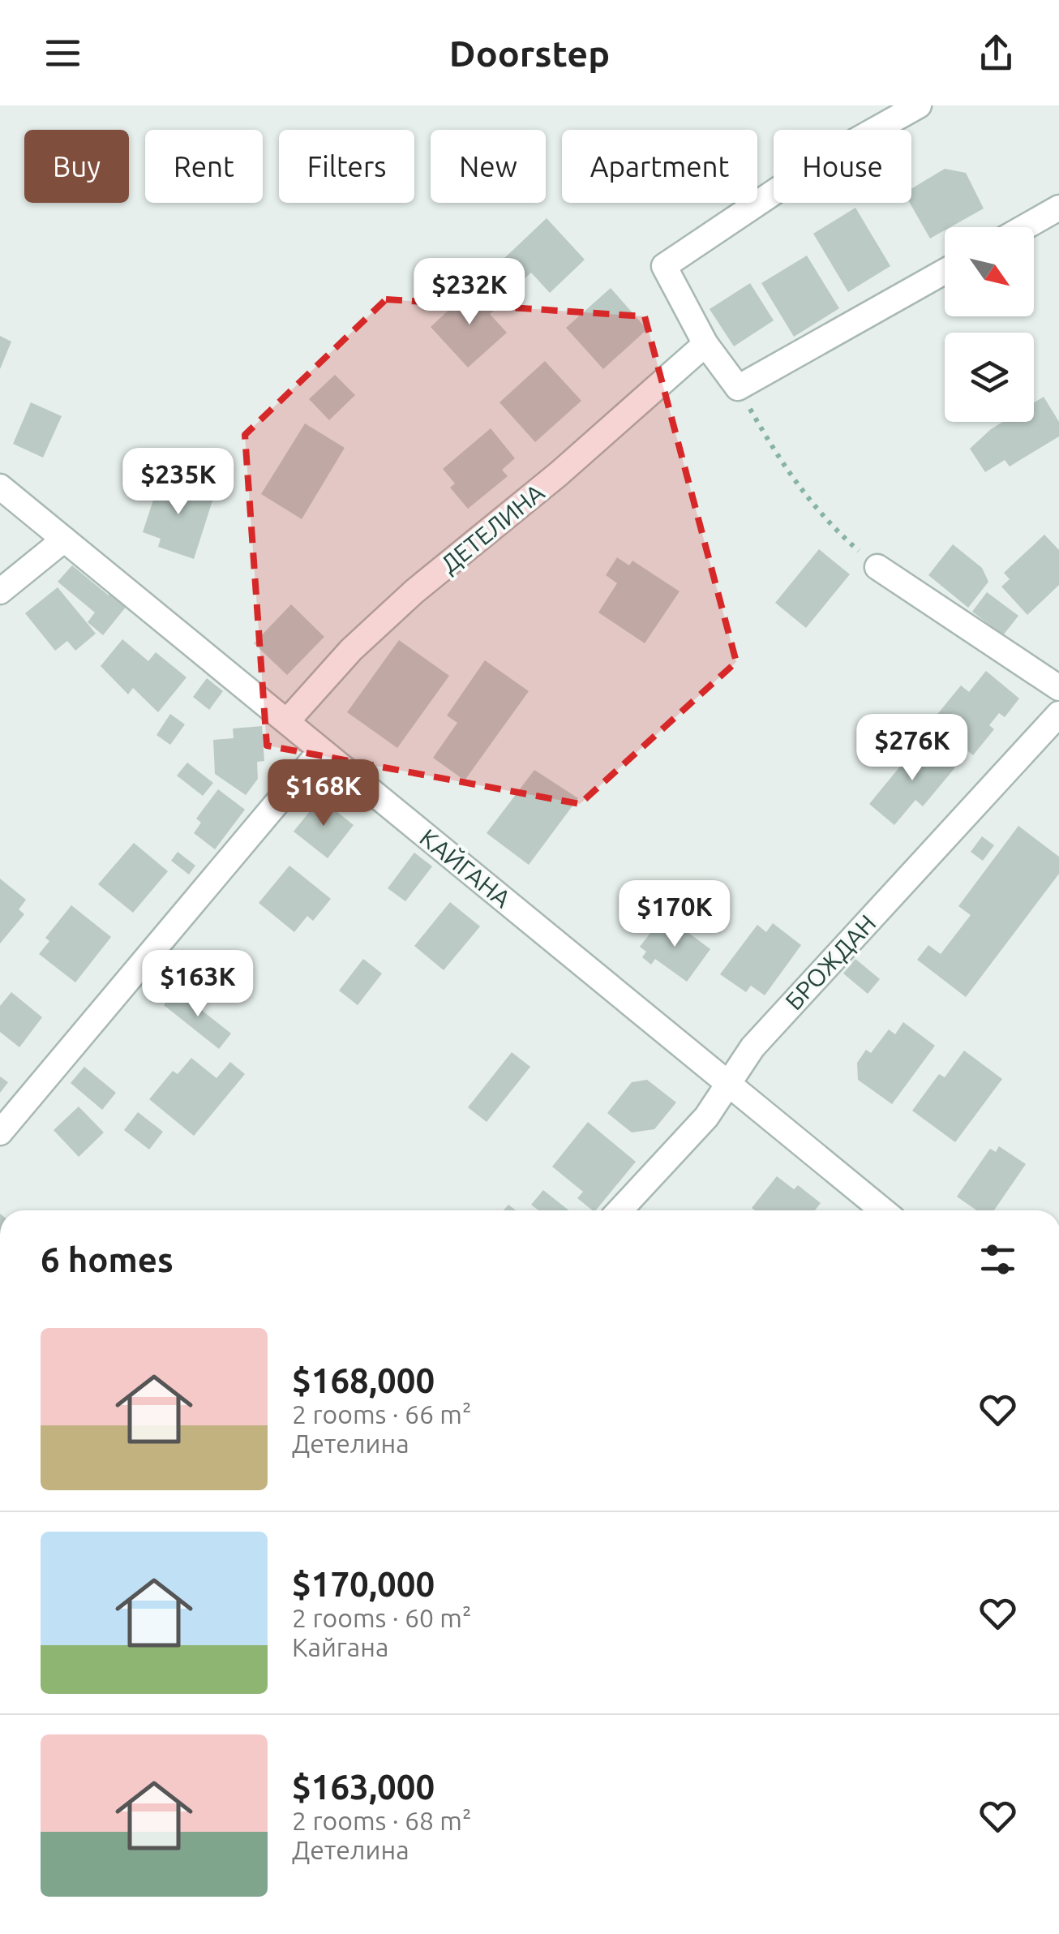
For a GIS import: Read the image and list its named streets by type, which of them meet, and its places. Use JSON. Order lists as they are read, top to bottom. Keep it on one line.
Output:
{"streets":{"street":["ДЕТЕЛИНА","КАЙГАНА","БРОЖДАН"]},"crossings":[["ДЕТЕЛИНА","КАЙГАНА"],["КАЙГАНА","БРОЖДАН"]],"north":"bottom right","page":{"header":"Doorstep","chip":["Buy","Rent","Filters","New","Apartment","House"],"price":["$232K","$235K","$276K","$168K","$170K","$163K"],"heading":"6 homes","list":[{"name":"$168,000","note":"2 rooms · 66 m² · Детелина"},{"name":"$170,000","note":"2 rooms · 60 m² · Кайгана"},{"name":"$163,000","note":"2 rooms · 68 m² · Детелина"}]}}
